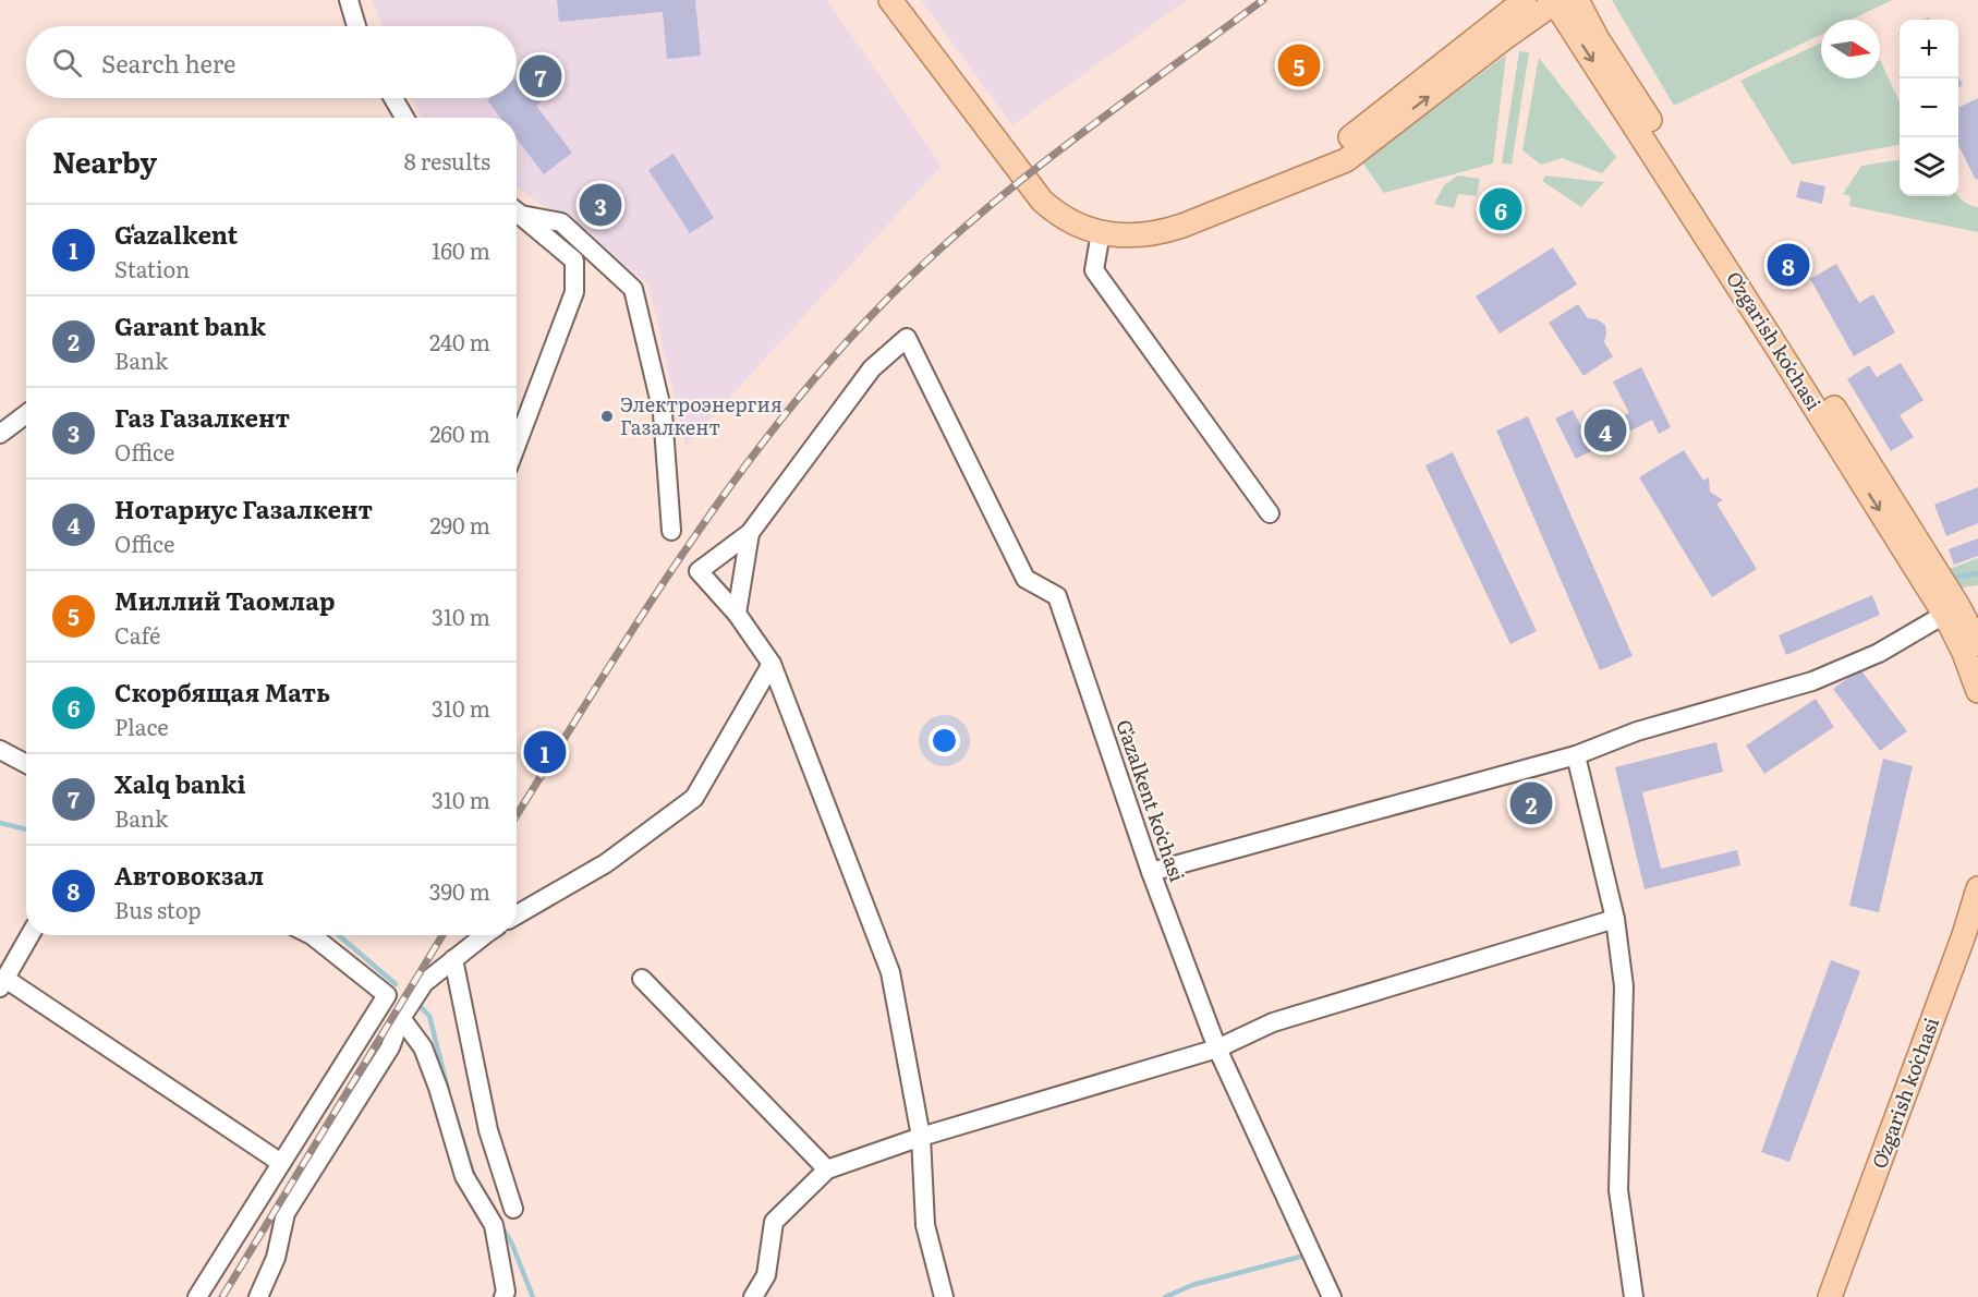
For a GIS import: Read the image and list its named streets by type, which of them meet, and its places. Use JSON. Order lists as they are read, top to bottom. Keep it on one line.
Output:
{"streets":{"main road":["Oʻzgarish koʻchasi"],"street":["Gʻazalkent koʻchasi"]},"places":["Электроэнергия Газалкент"],"north":"right","page":{"map_buttons":["+","−"],"search":"Search here","pins":["5","7","3","6","8","4","1","2"],"heading":["Nearby","8 results"],"list":[{"mark":"1","name":"Gʻazalkent","note":"Station","value":"160 m"},{"mark":"2","name":"Garant bank","note":"Bank","value":"240 m"},{"mark":"3","name":"Газ Газалкент","note":"Office","value":"260 m"},{"mark":"4","name":"Нотариус Газалкент","note":"Office","value":"290 m"},{"mark":"5","name":"Миллий Таомлар","note":"Café","value":"310 m"},{"mark":"6","name":"Скорбящая Мать","note":"Place","value":"310 m"},{"mark":"7","name":"Xalq banki","note":"Bank","value":"310 m"},{"mark":"8","name":"Автовокзал","note":"Bus stop","value":"390 m"}]}}
